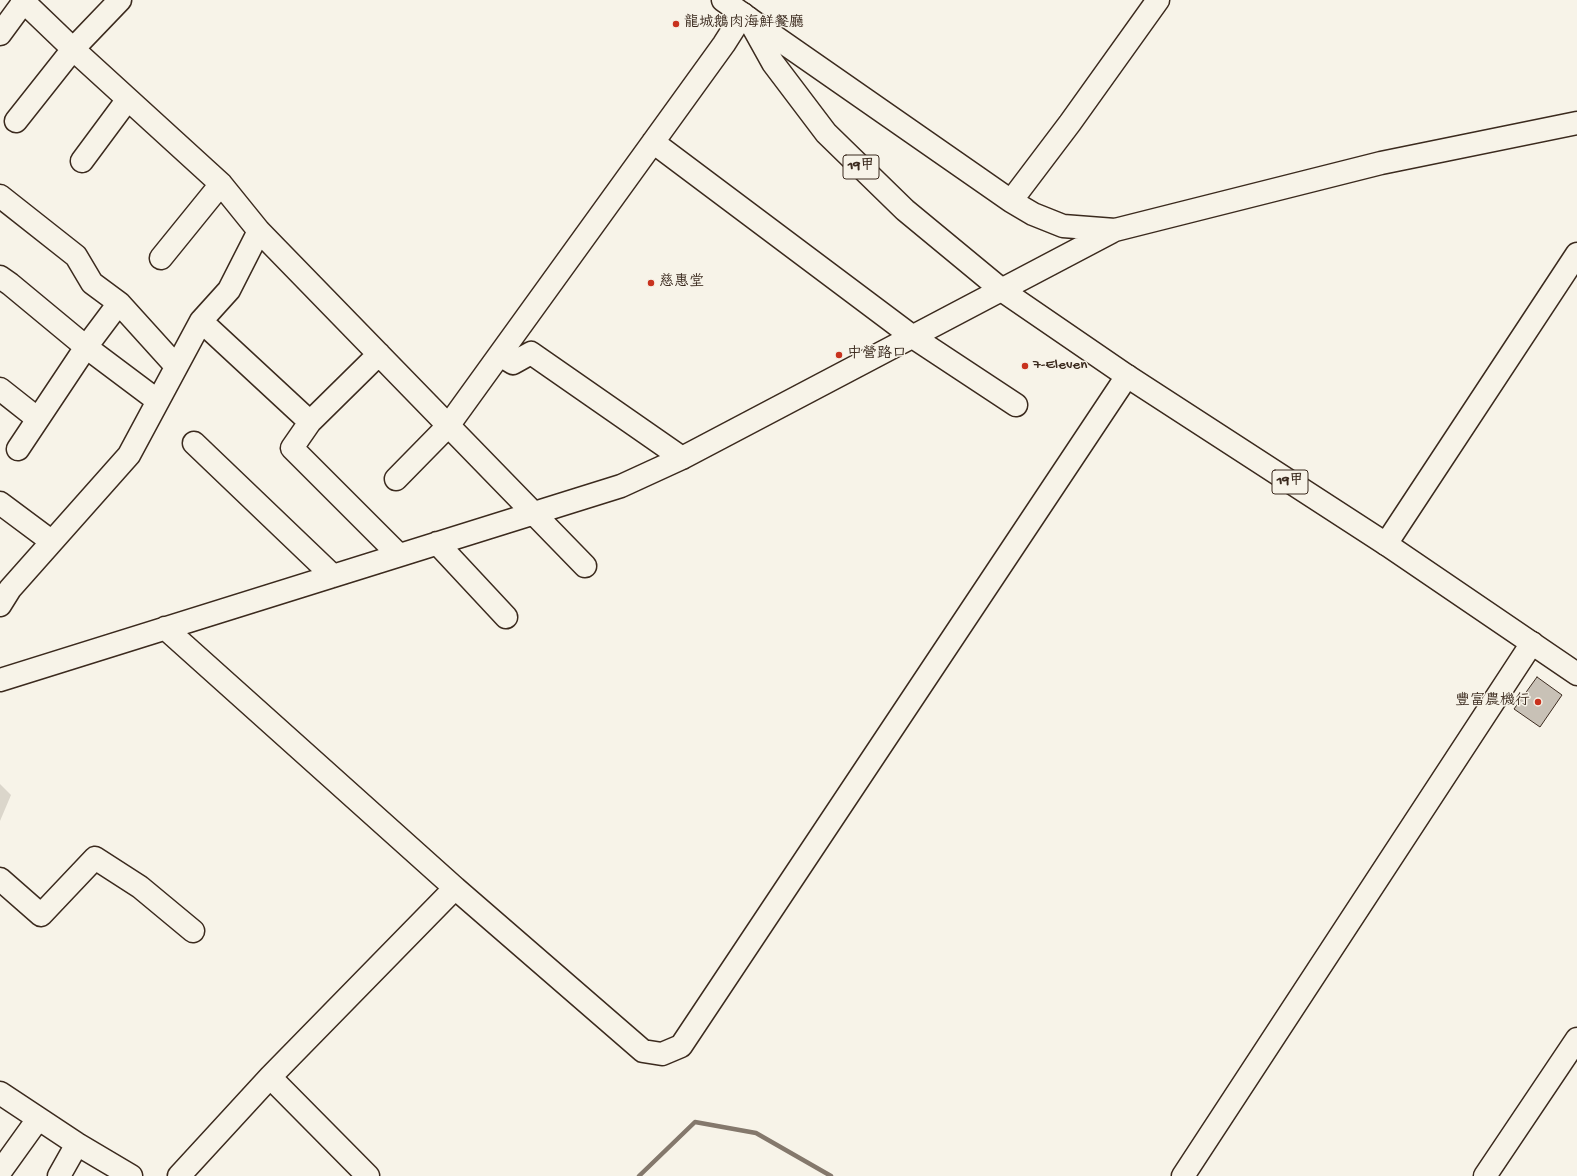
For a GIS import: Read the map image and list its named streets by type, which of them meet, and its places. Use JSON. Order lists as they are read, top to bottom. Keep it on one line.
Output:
{"streets":{"street":["19甲"]},"places":["龍城鵝肉海鮮餐廳","慈惠堂","中營路口","7-Eleven","豐富農機行"]}
